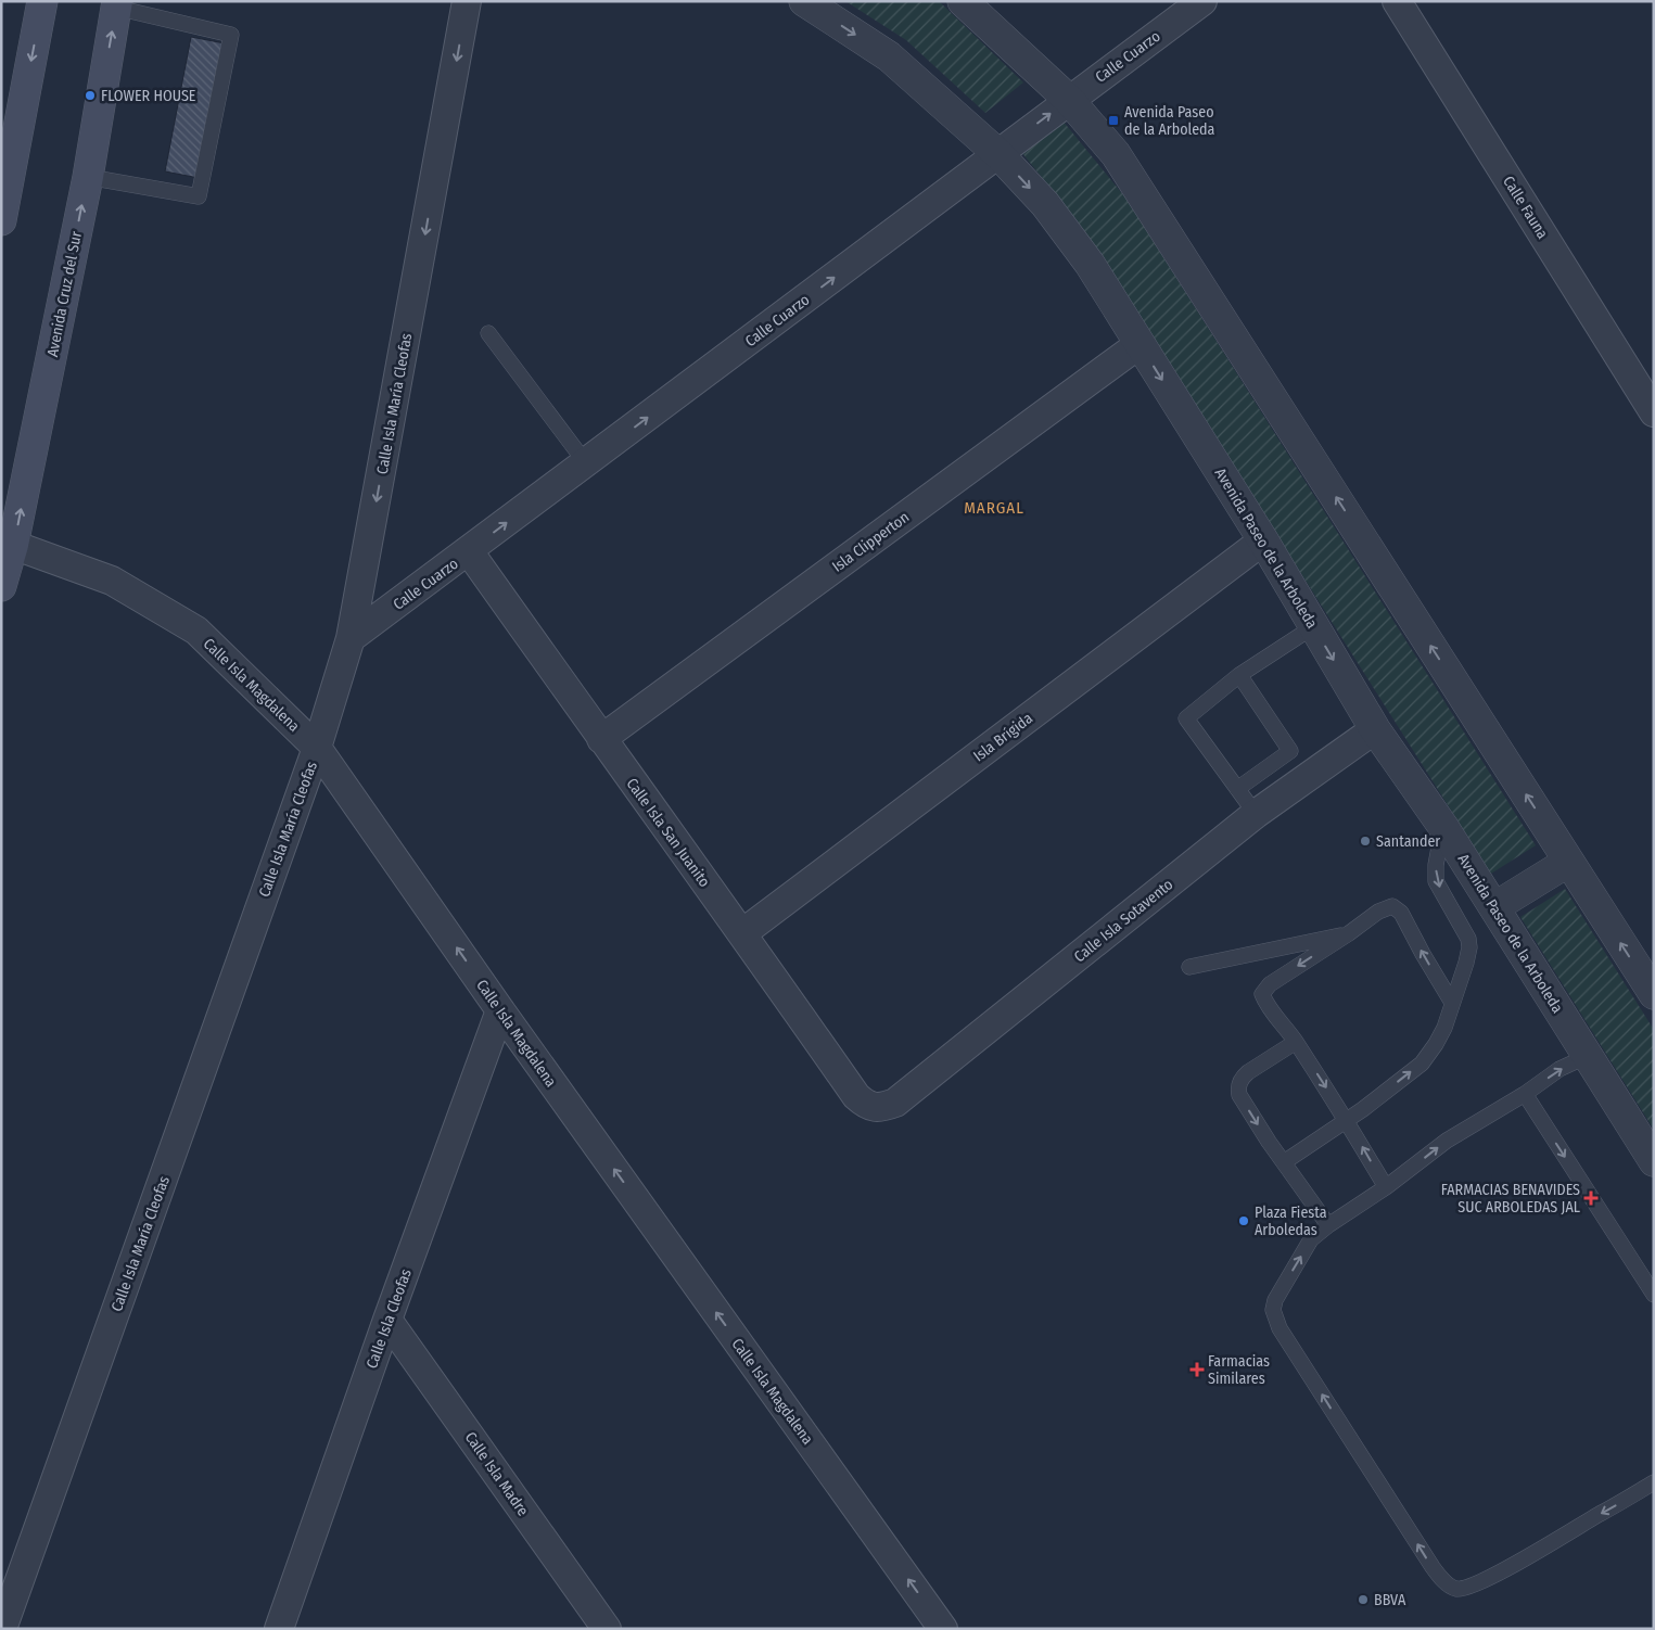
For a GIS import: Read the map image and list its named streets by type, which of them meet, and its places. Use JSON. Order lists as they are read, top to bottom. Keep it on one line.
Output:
{"streets":{"main road":["Avenida Cruz del Sur"],"street":["Calle Cuarzo","Calle Fauna","Calle Isla María Cleofas","Isla Clipperton","Avenida Paseo de la Arboleda","Calle Isla Magdalena","Isla Brígida","Calle Isla San Juanito","Calle Isla Sotavento","Calle Isla Cleofas","Calle Isla Madre"]},"crossings":[["Calle Cuarzo","Calle Isla María Cleofas"],["Calle Cuarzo","Avenida Paseo de la Arboleda"],["Calle Cuarzo","Calle Isla San Juanito"],["Avenida Cruz del Sur","Calle Isla Magdalena"],["Calle Isla María Cleofas","Calle Isla Magdalena"],["Isla Clipperton","Avenida Paseo de la Arboleda"],["Isla Clipperton","Calle Isla San Juanito"],["Avenida Paseo de la Arboleda","Isla Brígida"],["Avenida Paseo de la Arboleda","Calle Isla Sotavento"],["Calle Isla Magdalena","Calle Isla Cleofas"],["Isla Brígida","Calle Isla San Juanito"],["Calle Isla San Juanito","Calle Isla Sotavento"],["Calle Isla Cleofas","Calle Isla Madre"]],"one_way":["Calle Cuarzo","Calle Isla María Cleofas","Calle Isla Magdalena"],"districts":["MARGAL"],"places":{"other":["FLOWER HOUSE","Santander","Plaza Fiesta Arboledas","BBVA"],"transit":["Avenida Paseo de la Arboleda"],"health":["FARMACIAS BENAVIDES SUC ARBOLEDAS JAL","Farmacias Similares"]}}
